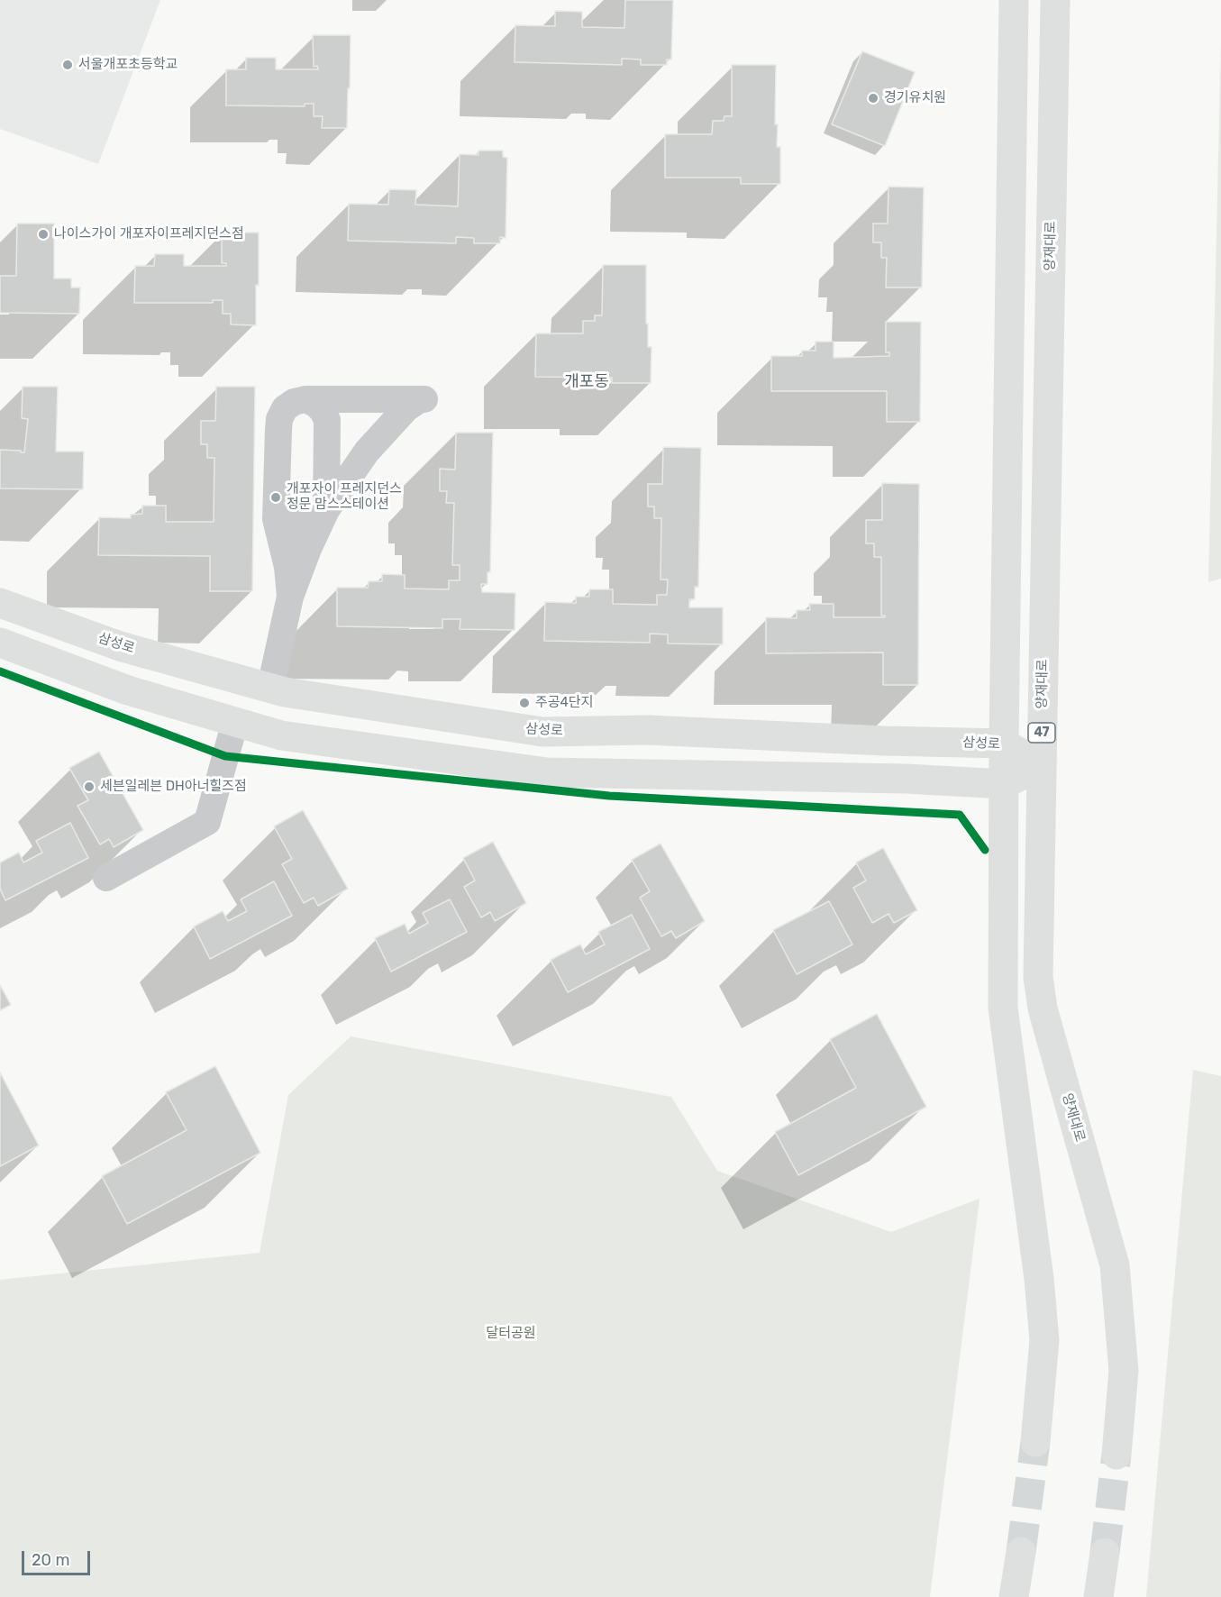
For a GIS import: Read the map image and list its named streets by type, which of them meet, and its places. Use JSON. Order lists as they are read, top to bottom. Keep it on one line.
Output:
{"streets":{"main road":["양재대로","삼성로","47"]},"crossings":[["양재대로","삼성로"]],"districts":["개포동"],"parks":["달터공원"],"places":["서울개포초등학교","경기유치원","나이스가이 개포자이프레지던스점","개포자이 프레지던스 정문 맘스스테이션","주공4단지","세븐일레븐 DH아너힐즈점"],"scale_bar":"20 m"}
